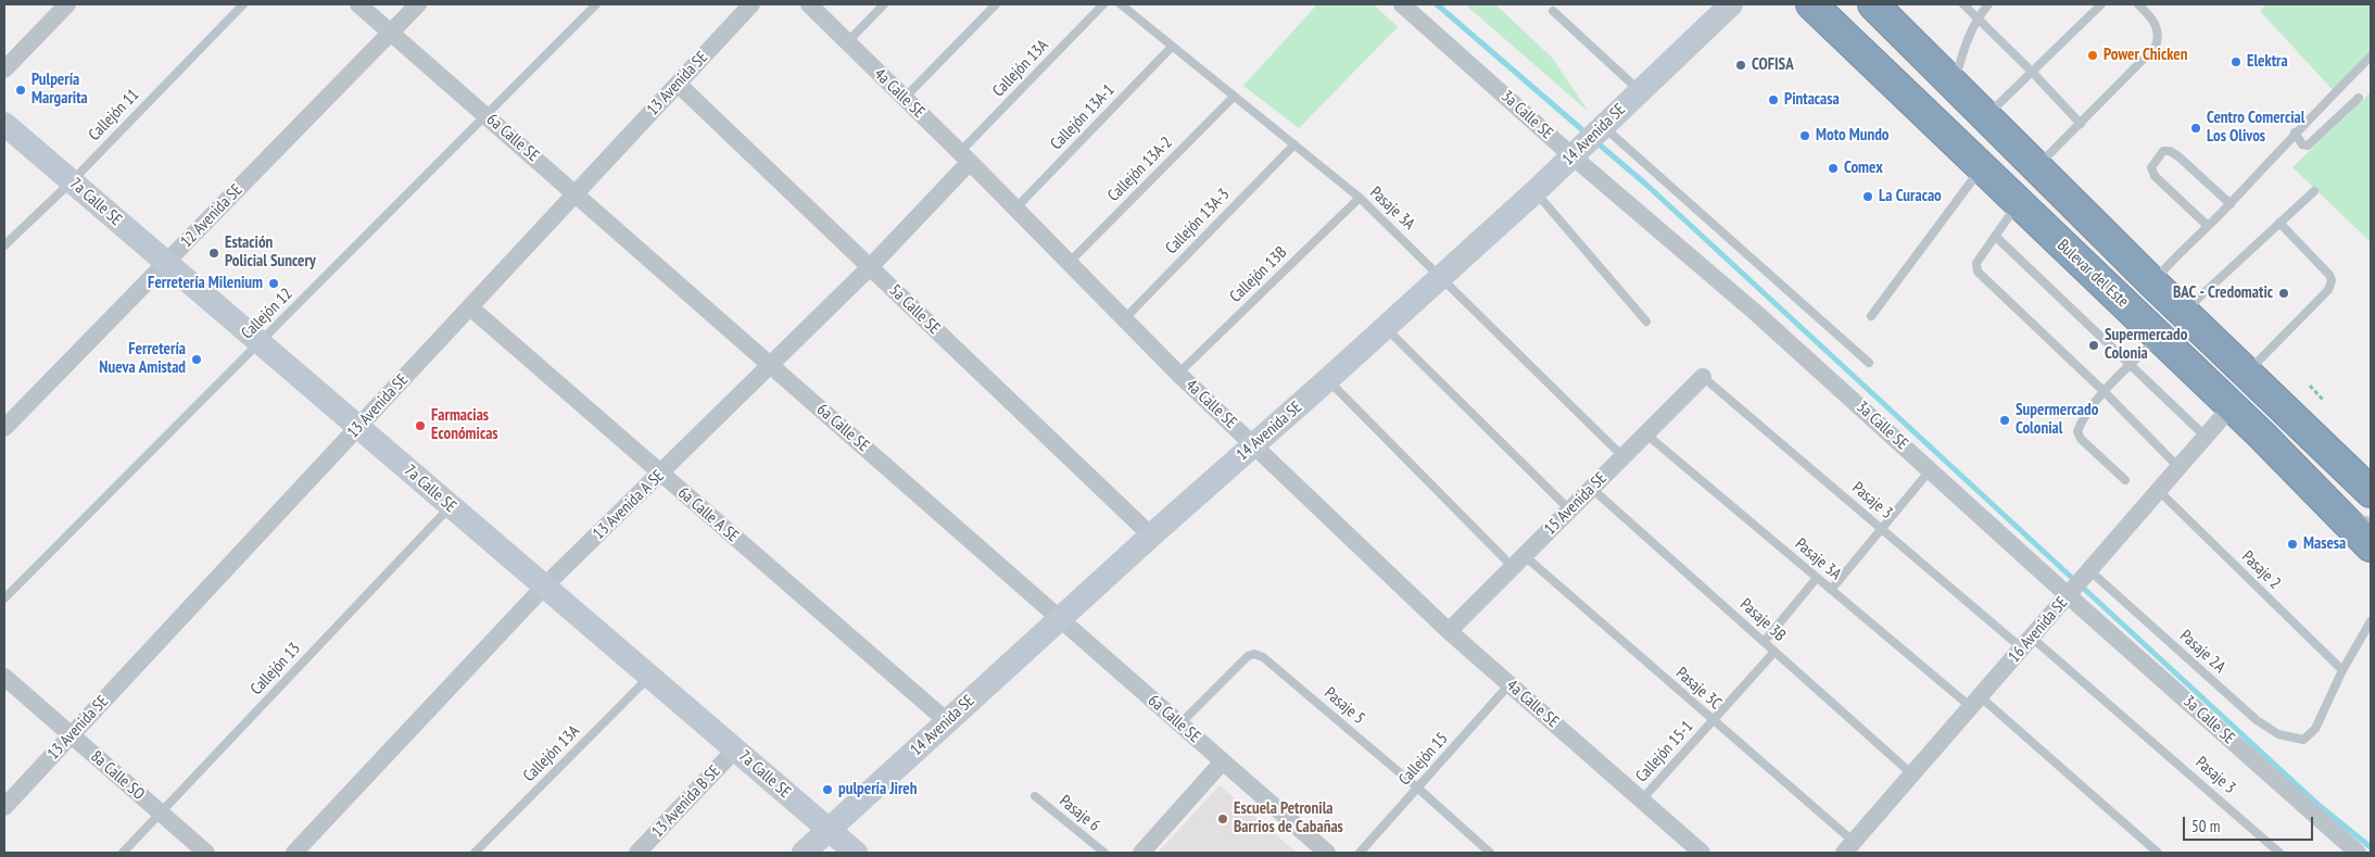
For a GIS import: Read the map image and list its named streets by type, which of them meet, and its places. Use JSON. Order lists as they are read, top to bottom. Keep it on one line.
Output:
{"streets":{"highway":["Bulevar del Este"],"street":["13 Avenida SE","4a Calle SE","3a Calle SE","14 Avenida SE","6a Calle SE","7a Calle SE","12 Avenida SE","5a Calle SE","15 Avenida SE","13 Avenida A SE","6a Calle A SE","16 Avenida SE","8a Calle SO","13 Avenida B SE"],"lane":["Callejón 13A","Callejón 11","Callejón 13A-1","Callejón 13A-2","Pasaje 3A","Callejón 13A-3","Callejón 13B","Callejón 12","Pasaje 3","Pasaje 2","Pasaje 3B","Pasaje 2A","Callejón 13","Pasaje 3C","Pasaje 5","Callejón 15-1","Callejón 15","Pasaje 6"]},"crossings":[["Callejón 13A","4a Calle SE"],["Callejón 13A","7a Calle SE"],["Callejón 13A","13 Avenida A SE"],["13 Avenida SE","6a Calle SE"],["13 Avenida SE","7a Calle SE"],["13 Avenida SE","5a Calle SE"],["13 Avenida SE","6a Calle A SE"],["13 Avenida SE","8a Calle SO"],["4a Calle SE","Callejón 13A-1"],["4a Calle SE","14 Avenida SE"],["4a Calle SE","Callejón 13A-2"],["4a Calle SE","Callejón 13A-3"],["4a Calle SE","Callejón 13B"],["4a Calle SE","15 Avenida SE"],["4a Calle SE","13 Avenida A SE"],["4a Calle SE","Callejón 15-1"],["4a Calle SE","Callejón 15"],["Callejón 11","7a Calle SE"],["3a Calle SE","14 Avenida SE"],["3a Calle SE","16 Avenida SE"],["Callejón 13A-1","Pasaje 3A"],["14 Avenida SE","6a Calle SE"],["14 Avenida SE","7a Calle SE"],["14 Avenida SE","Pasaje 3A"],["14 Avenida SE","5a Calle SE"],["14 Avenida SE","6a Calle A SE"],["14 Avenida SE","Pasaje 3C"],["6a Calle SE","12 Avenida SE"],["6a Calle SE","Callejón 12"],["6a Calle SE","13 Avenida A SE"],["6a Calle SE","Pasaje 5"],["Callejón 13A-2","Pasaje 3A"],["7a Calle SE","12 Avenida SE"],["7a Calle SE","Callejón 12"],["7a Calle SE","13 Avenida A SE"],["7a Calle SE","Callejón 13"],["7a Calle SE","13 Avenida B SE"],["Pasaje 3A","Callejón 13A-3"],["Pasaje 3A","Callejón 13B"],["Pasaje 3A","15 Avenida SE"],["Pasaje 3A","16 Avenida SE"],["Bulevar del Este","16 Avenida SE"],["5a Calle SE","13 Avenida A SE"],["Pasaje 3","15 Avenida SE"],["Pasaje 3","16 Avenida SE"],["15 Avenida SE","Pasaje 3B"],["15 Avenida SE","Pasaje 3C"],["13 Avenida A SE","6a Calle A SE"],["Pasaje 2","16 Avenida SE"],["Pasaje 2","Pasaje 2A"],["Pasaje 3B","16 Avenida SE"],["Pasaje 3B","Callejón 15-1"],["16 Avenida SE","Pasaje 2A"],["16 Avenida SE","Pasaje 3C"],["Callejón 13","8a Calle SO"],["Pasaje 3C","Callejón 15-1"],["Pasaje 5","Callejón 15"]],"places":["Power Chicken","Elektra","COFISA","Pulpería Margarita","Pintacasa","Centro Comercial Los Olivos","Moto Mundo","Comex","La Curacao","Estación Policial Suncery","Ferretería Milenium","BAC - Credomatic","Supermercado Colonia","Ferretería Nueva Amistad","Supermercado Colonial","Farmacias Económicas","Masesa","pulpería Jireh","Escuela Petronila Barrios de Cabañas"],"scale_bar":"50 m"}
